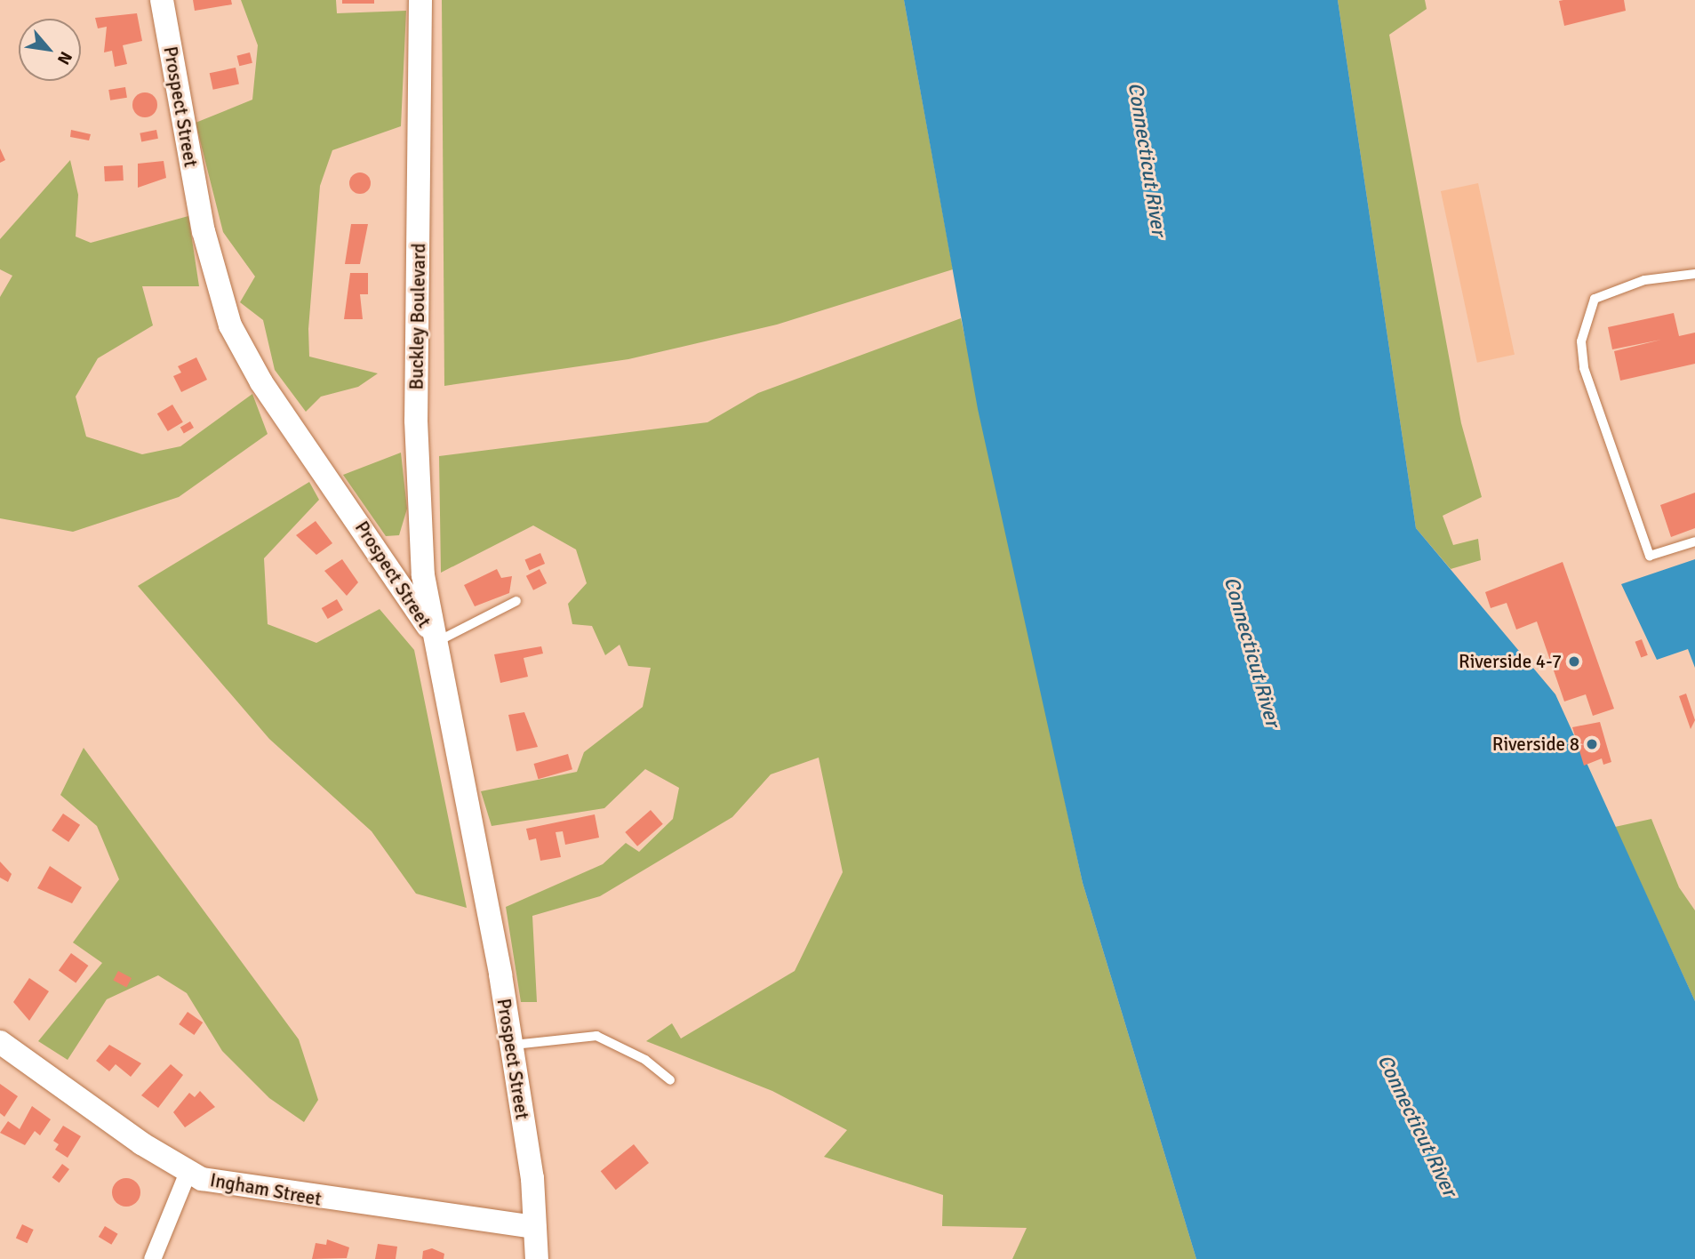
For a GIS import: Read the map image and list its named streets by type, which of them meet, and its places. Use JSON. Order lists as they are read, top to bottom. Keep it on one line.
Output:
{"streets":{"street":["Prospect Street","Buckley Boulevard","Ingham Street"]},"crossings":[["Prospect Street","Buckley Boulevard"],["Prospect Street","Ingham Street"]],"water":["Connecticut River"],"places":["Riverside 4-7","Riverside 8"],"north":"bottom right"}
